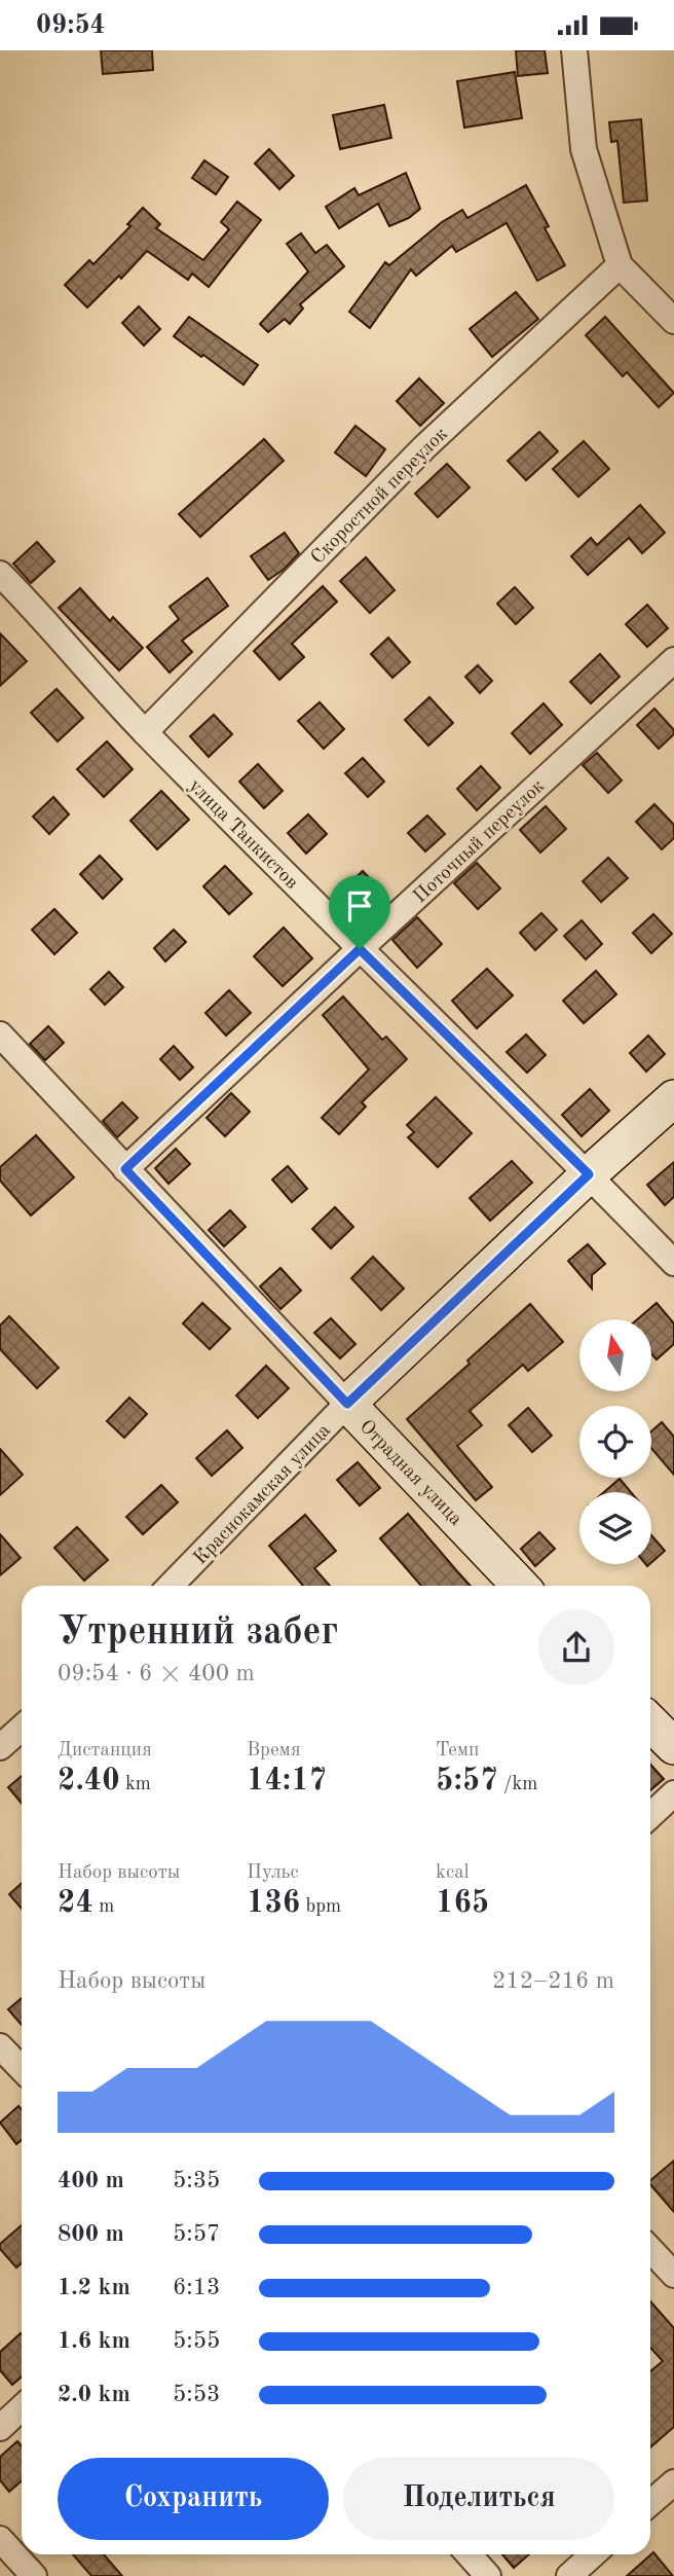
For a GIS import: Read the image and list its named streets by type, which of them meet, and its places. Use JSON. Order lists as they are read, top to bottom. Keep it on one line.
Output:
{"streets":{"street":["Скоростной переулок","улица Танкистов","Поточный переулок","Отрадная улица","Краснокамская улица"]},"crossings":[["Скоростной переулок","улица Танкистов"],["улица Танкистов","Поточный переулок"],["улица Танкистов","Краснокамская улица"],["Поточный переулок","Отрадная улица"],["Отрадная улица","Краснокамская улица"]],"north":"top","page":{"status":"09:54","heading":["Утренний забег","09:54 · 6 × 400 m"],"stats":[["Дистанция","2.40 km"],["Время","14:17"],["Темп","5:57 /km"],["Набор высоты","24 m"],["Пульс","136 bpm"],["kcal","165"]],"chart":["Набор высоты","212–216 m"],"list":[{"name":"400 m","note":"5:35"},{"name":"800 m","note":"5:57"},{"name":"1.2 km","note":"6:13"},{"name":"1.6 km","note":"5:55"},{"name":"2.0 km","note":"5:53"}],"buttons":["Сохранить","Поделиться"]}}
